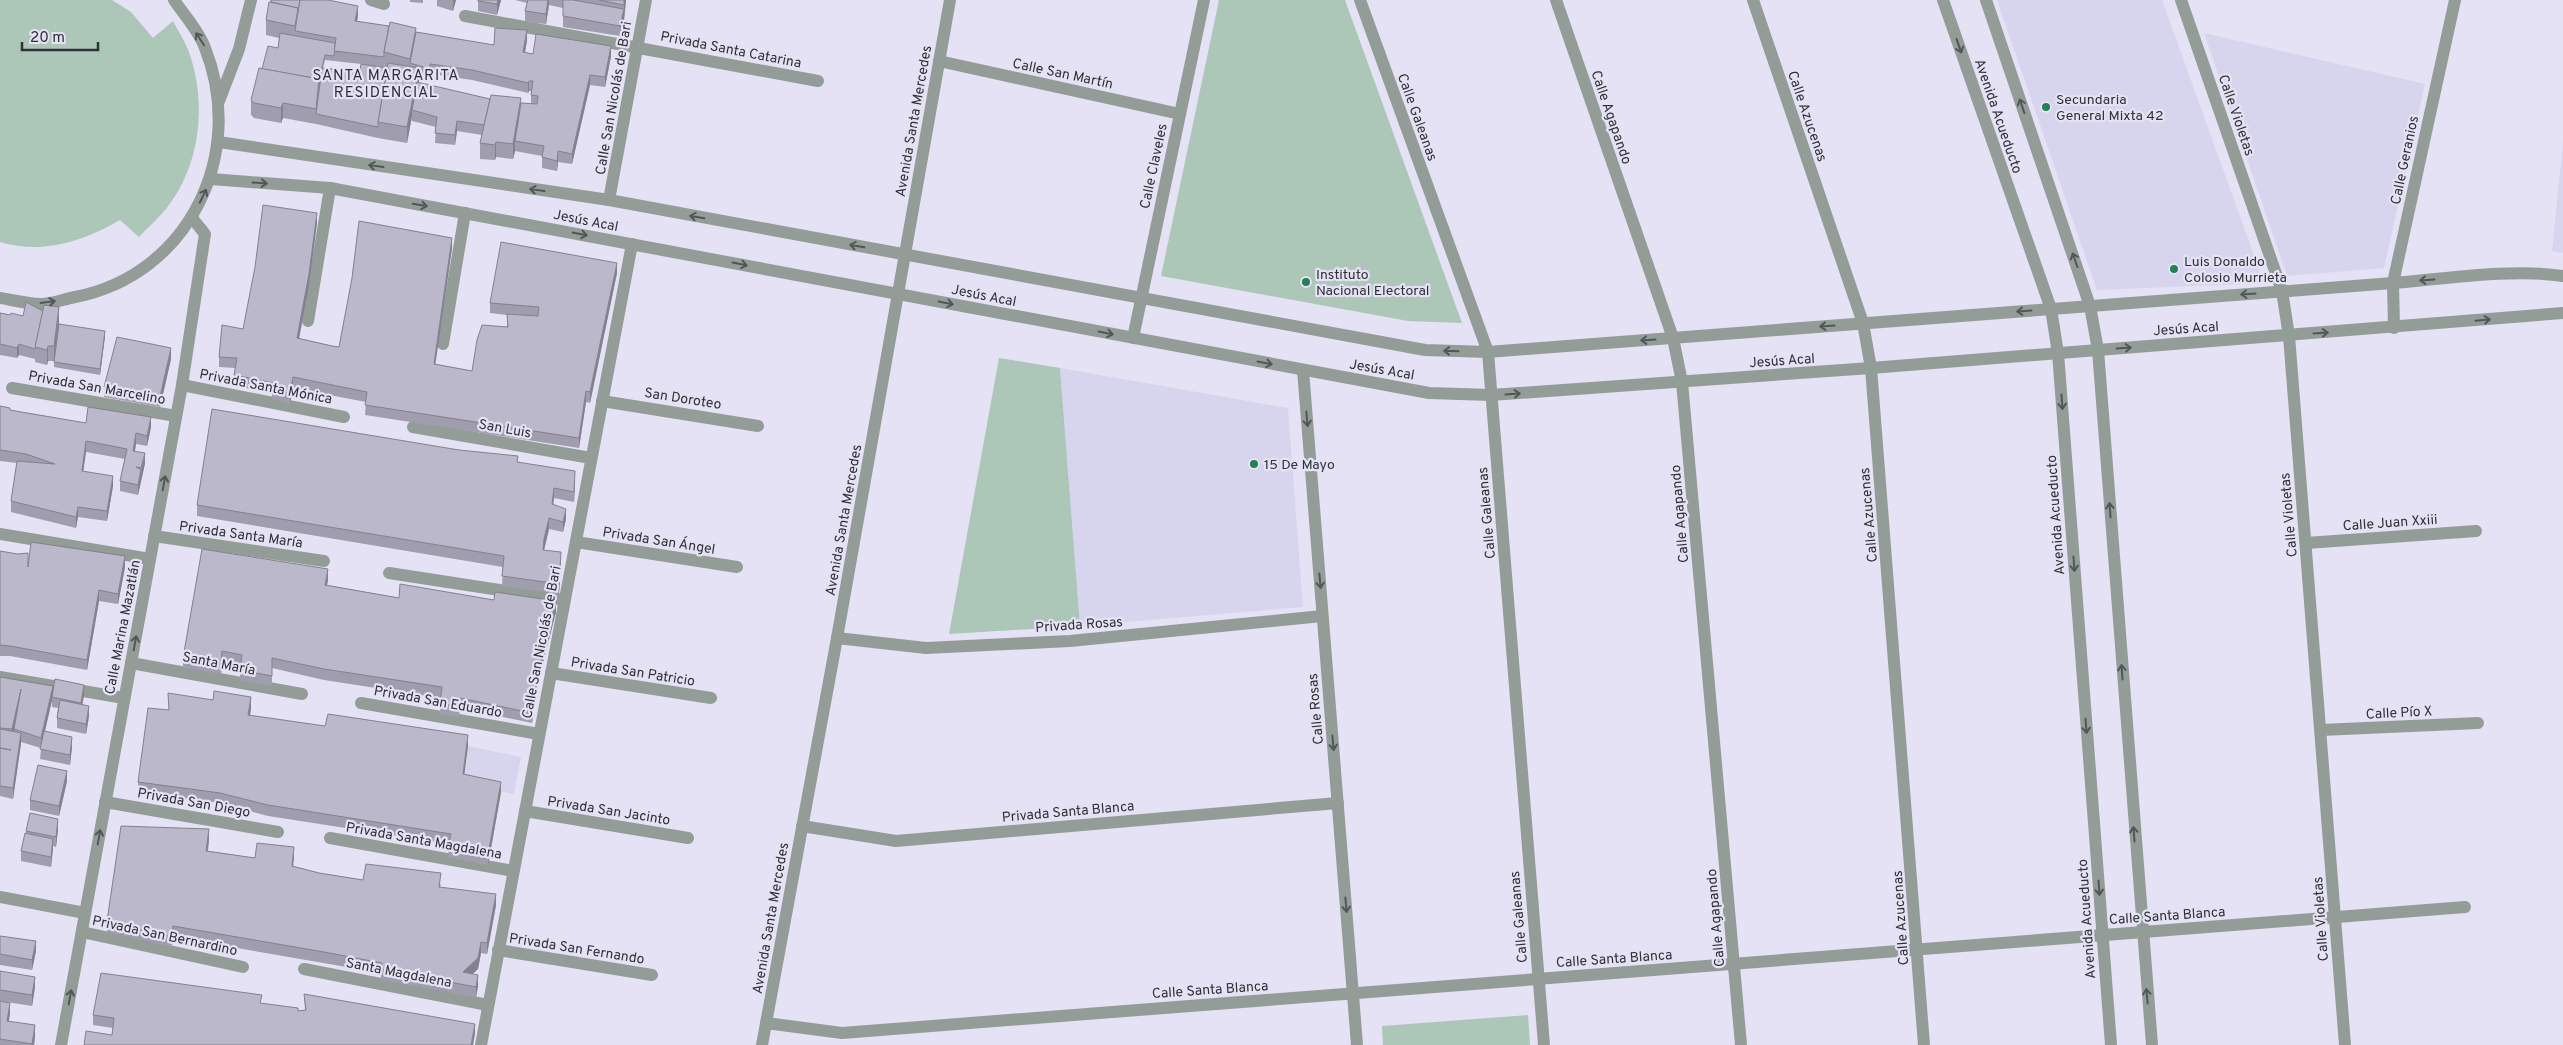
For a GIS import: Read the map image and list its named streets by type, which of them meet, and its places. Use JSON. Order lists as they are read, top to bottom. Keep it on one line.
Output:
{"streets":{"street":["Privada Santa Catarina","Calle San Martín","Calle San Nicolás de Bari","Calle Violetas","Calle Azucenas","Avenida Acueducto","Calle Galeanas","Calle Agapando","Avenida Santa Mercedes","Calle Geranios","Calle Claveles","Jesús Acal","Privada Santa Mónica","Privada San Marcelino","San Doroteo","San Luis","Calle Juan Xxiii","Privada Santa María","Privada San Ángel","Privada Rosas","Calle Marina Mazatlán","Santa María","Privada San Patricio","Privada San Eduardo","Calle Rosas","Calle Pío X","Privada San Diego","Privada San Jacinto","Privada Santa Blanca","Privada Santa Magdalena","Calle Santa Blanca","Privada San Bernardino","Privada San Fernando","Santa Magdalena"]},"crossings":[["Privada Santa Catarina","Calle San Nicolás de Bari"],["Calle San Martín","Avenida Santa Mercedes"],["Calle San Martín","Calle Claveles"],["Calle San Nicolás de Bari","Jesús Acal"],["Calle San Nicolás de Bari","San Doroteo"],["Calle San Nicolás de Bari","San Luis"],["Calle San Nicolás de Bari","Privada San Ángel"],["Calle San Nicolás de Bari","Privada San Patricio"],["Calle San Nicolás de Bari","Privada San Eduardo"],["Calle San Nicolás de Bari","Privada San Jacinto"],["Calle San Nicolás de Bari","Privada Santa Magdalena"],["Calle San Nicolás de Bari","Privada San Fernando"],["Calle San Nicolás de Bari","Santa Magdalena"],["Calle Violetas","Jesús Acal"],["Calle Violetas","Calle Juan Xxiii"],["Calle Violetas","Calle Pío X"],["Calle Violetas","Calle Santa Blanca"],["Calle Azucenas","Jesús Acal"],["Calle Azucenas","Calle Santa Blanca"],["Avenida Acueducto","Jesús Acal"],["Avenida Acueducto","Calle Santa Blanca"],["Calle Galeanas","Jesús Acal"],["Calle Galeanas","Calle Santa Blanca"],["Calle Agapando","Jesús Acal"],["Calle Agapando","Calle Santa Blanca"],["Avenida Santa Mercedes","Jesús Acal"],["Avenida Santa Mercedes","Privada Rosas"],["Avenida Santa Mercedes","Privada Santa Blanca"],["Avenida Santa Mercedes","Calle Santa Blanca"],["Calle Geranios","Jesús Acal"],["Calle Claveles","Jesús Acal"],["Jesús Acal","Calle Rosas"],["Privada Santa Mónica","Calle Marina Mazatlán"],["Privada San Marcelino","Calle Marina Mazatlán"],["Privada Santa María","Calle Marina Mazatlán"],["Privada Rosas","Calle Rosas"],["Calle Marina Mazatlán","Santa María"],["Calle Marina Mazatlán","Privada San Diego"],["Calle Marina Mazatlán","Privada San Bernardino"],["Calle Rosas","Privada Santa Blanca"],["Calle Rosas","Calle Santa Blanca"]],"one_way":["Calle Marina Mazatlán","Calle Rosas"],"districts":["SANTA MARGARITA RESIDENCIAL"],"places":["Secundaria General Mixta 42","Luis Donaldo Colosio Murrieta","Instituto Nacional Electoral","15 De Mayo"],"scale_bar":"20 m"}
